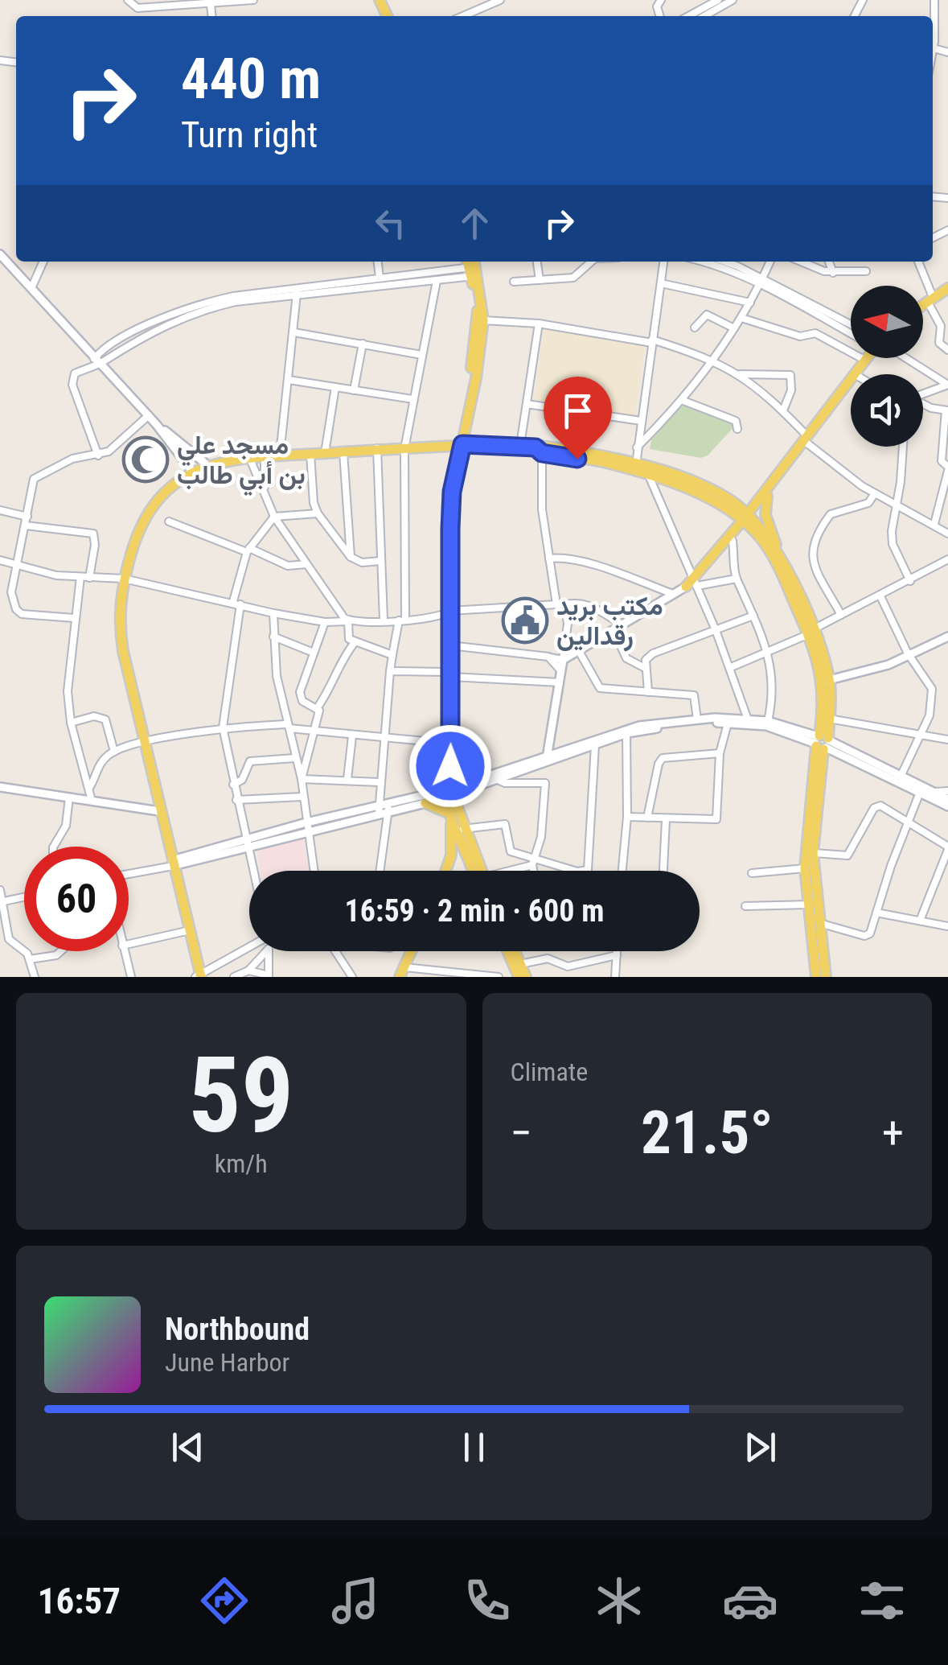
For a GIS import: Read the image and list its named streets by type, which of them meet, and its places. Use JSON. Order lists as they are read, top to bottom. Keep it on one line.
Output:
{"places":{"mosque":["مسجد علي بن أبي طالب"],"public building":["مكتب بريد رقدالين"]},"north":"left","page":{"turn":["440 m","Turn right"],"limit":"60","trip":"16:59 · 2 min · 600 m","tile":[["59","km/h"],"Climate"],"heat":["−","21.5°","+"],"song":["Northbound","June Harbor"],"tabs":"16:57"}}
